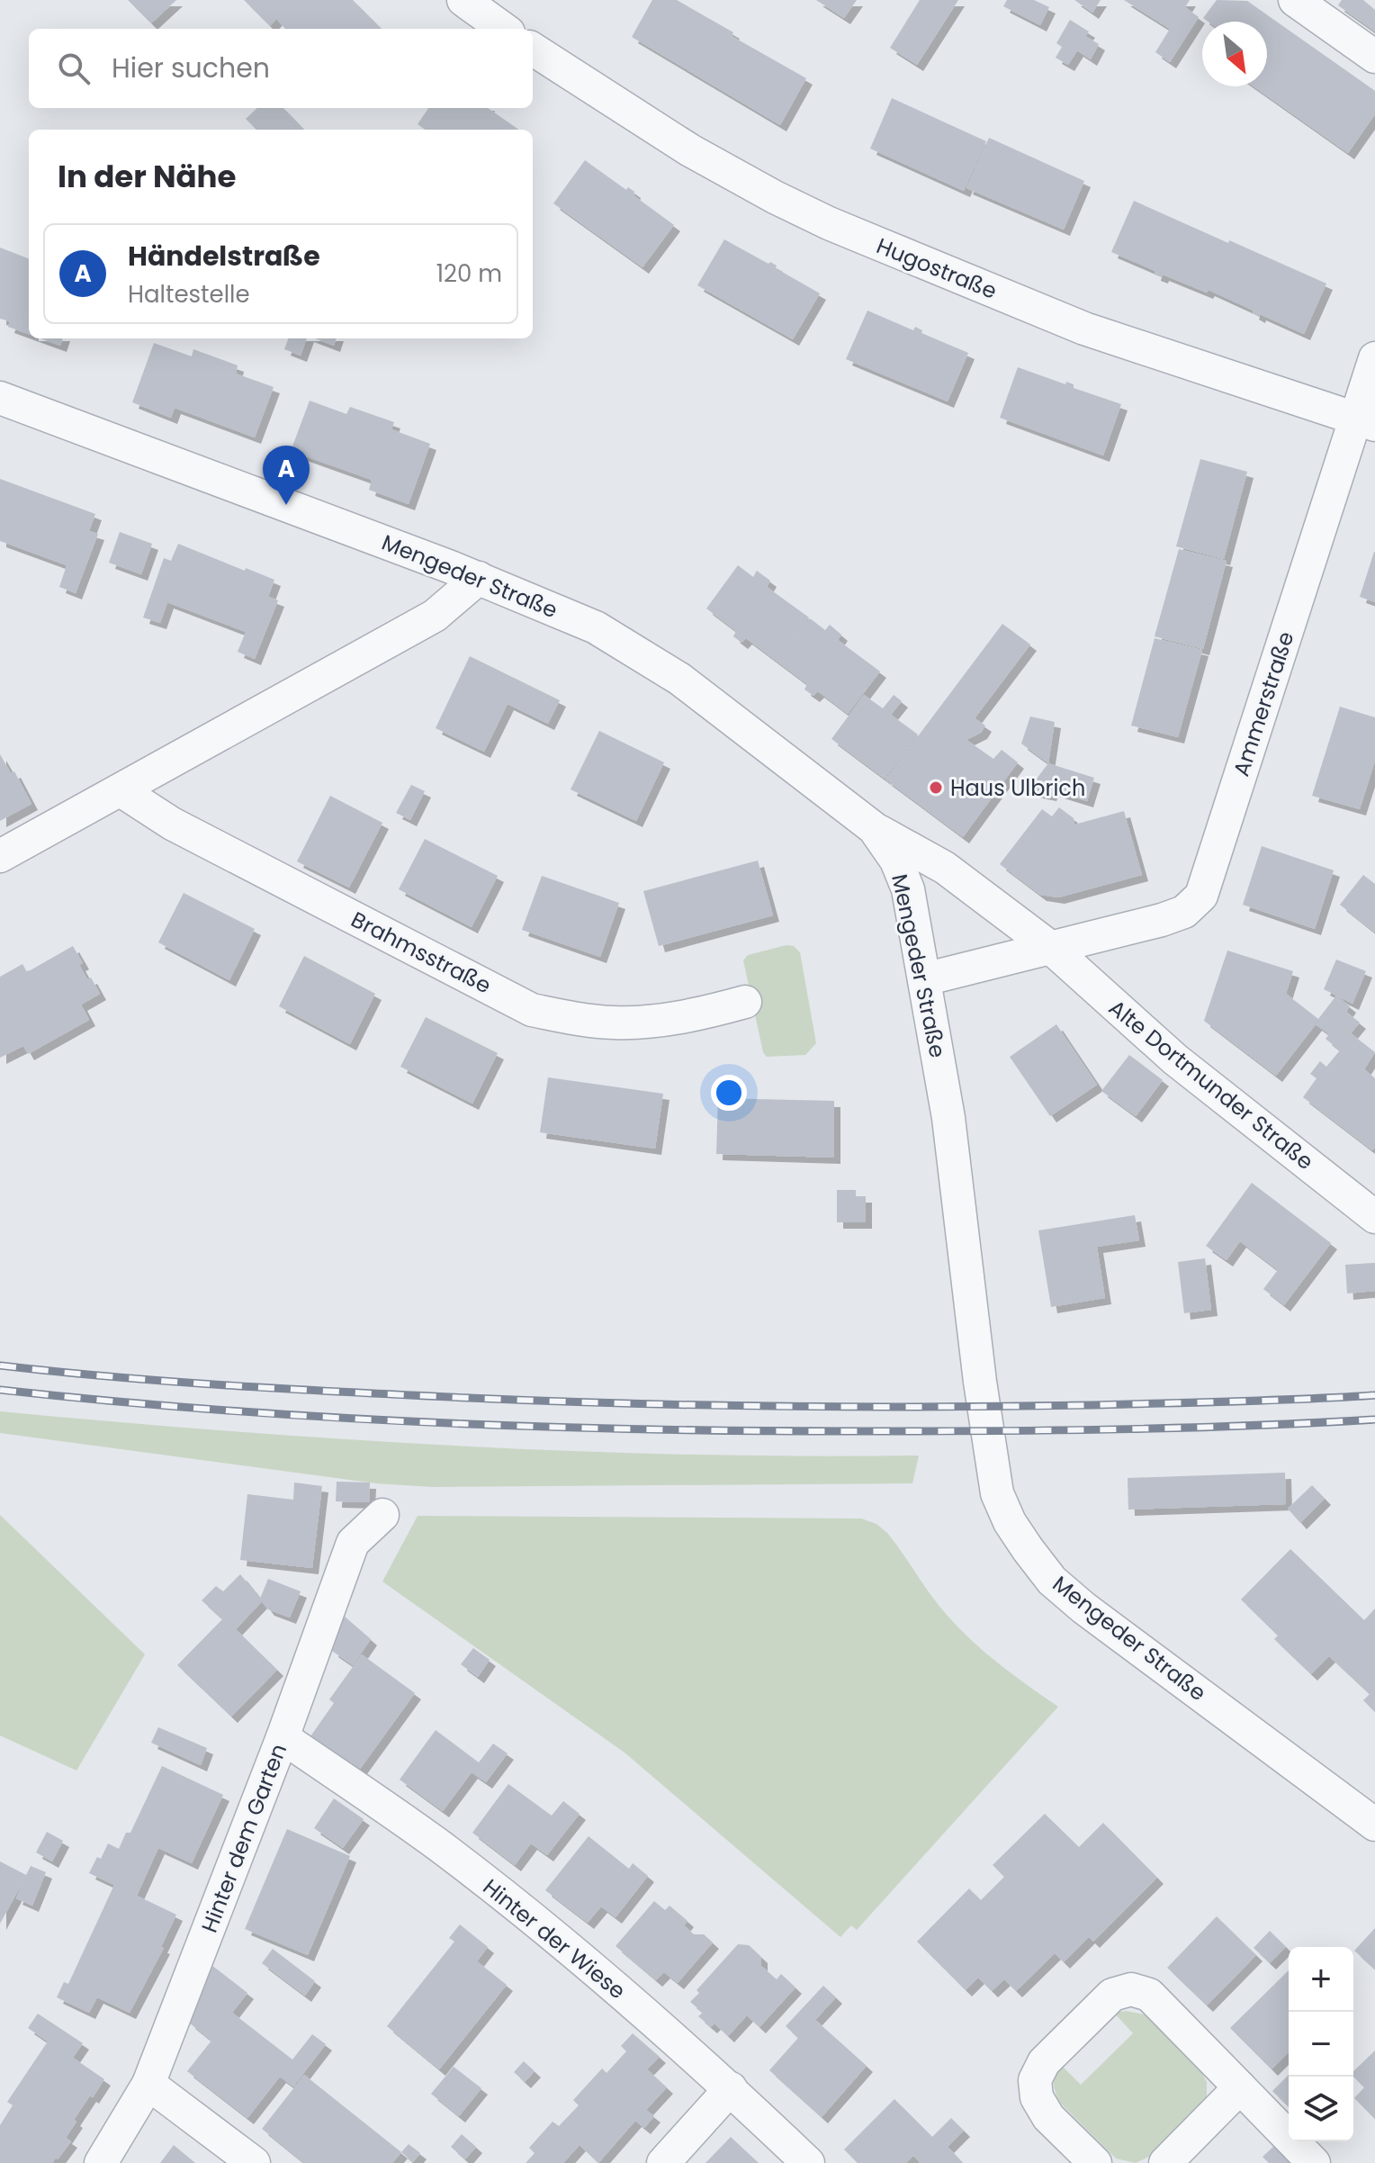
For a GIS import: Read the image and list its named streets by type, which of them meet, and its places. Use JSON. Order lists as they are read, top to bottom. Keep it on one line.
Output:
{"streets":{"street":["Hugostraße","Mengeder Straße","Ammerstraße","Brahmsstraße","Alte Dortmunder Straße","Hinter dem Garten","Hinter der Wiese"]},"crossings":[["Hugostraße","Ammerstraße"],["Mengeder Straße","Ammerstraße"],["Ammerstraße","Alte Dortmunder Straße"],["Hinter dem Garten","Hinter der Wiese"]],"places":["Haus Ulbrich"],"north":"bottom right","page":{"search":"Hier suchen","heading":"In der Nähe","list":[{"mark":"A","name":"Händelstraße","note":"Haltestelle","value":"120 m"}],"pins":"A","map_buttons":["+","−"]}}
